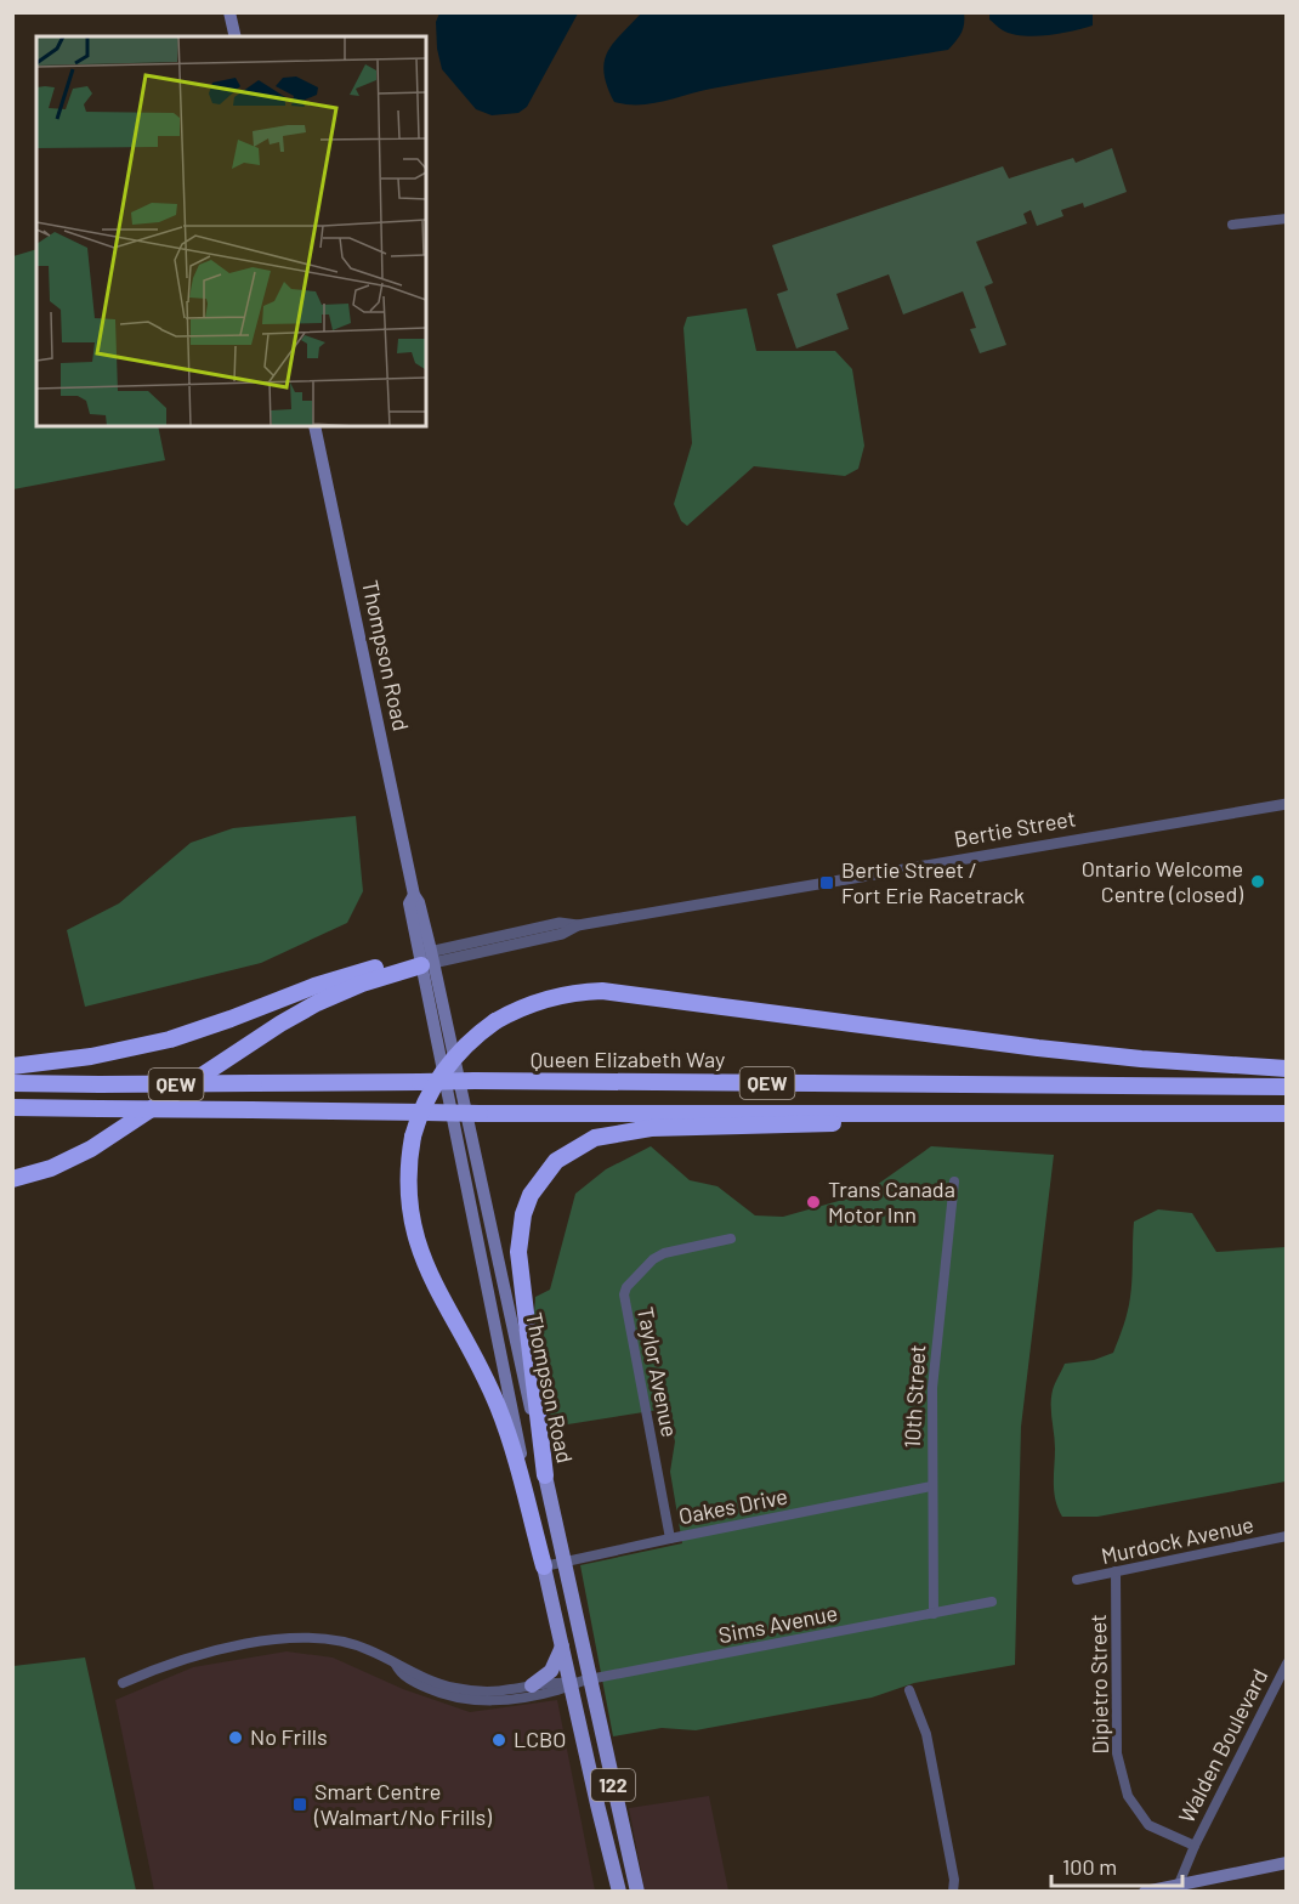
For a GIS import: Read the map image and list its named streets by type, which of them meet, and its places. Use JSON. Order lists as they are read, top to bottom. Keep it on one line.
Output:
{"streets":{"highway":["Queen Elizabeth Way","QEW"],"main road":["Thompson Road","122"],"street":["Bertie Street","Taylor Avenue","10th Street","Oakes Drive","Murdock Avenue","Sims Avenue","Dipietro Street","Walden Boulevard"]},"crossings":[["Thompson Road","Bertie Street"],["Thompson Road","Oakes Drive"],["Thompson Road","Sims Avenue"],["Taylor Avenue","Oakes Drive"],["10th Street","Oakes Drive"],["10th Street","Sims Avenue"],["Murdock Avenue","Dipietro Street"],["Dipietro Street","Walden Boulevard"]],"places":{"other":["Ontario Welcome Centre (closed)","Trans Canada Motor Inn","No Frills","LCBO"],"transit":["Bertie Street / Fort Erie Racetrack","Smart Centre (Walmart/No Frills)"]},"scale_bar":"100 m"}
